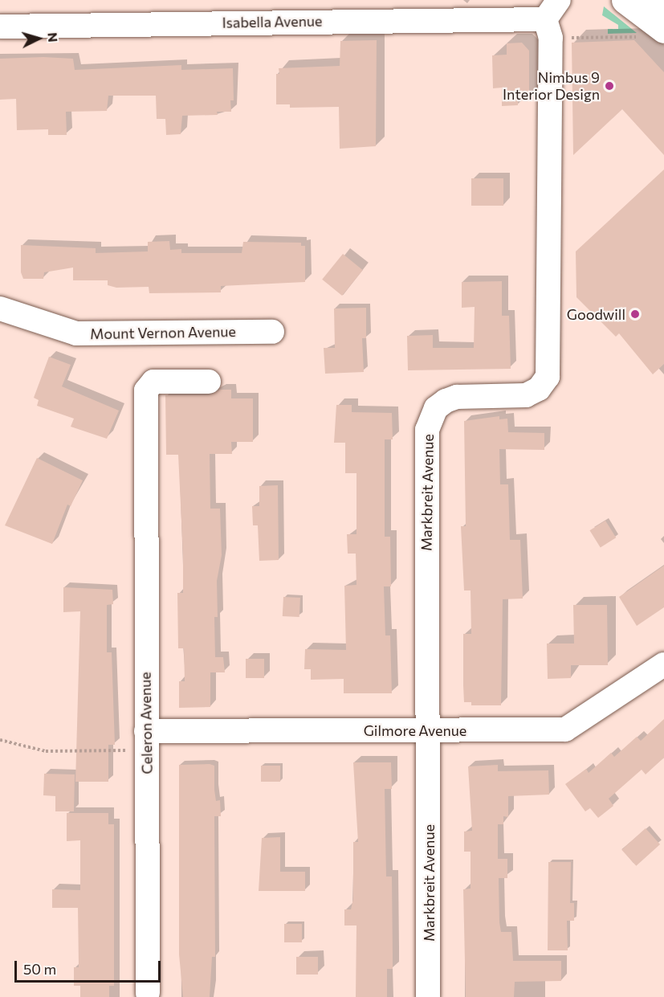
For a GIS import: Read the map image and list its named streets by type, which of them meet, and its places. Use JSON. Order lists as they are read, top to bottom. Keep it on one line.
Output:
{"streets":{"street":["Isabella Avenue","Mount Vernon Avenue","Markbreit Avenue","Celeron Avenue","Gilmore Avenue"]},"crossings":[["Isabella Avenue","Markbreit Avenue"],["Markbreit Avenue","Gilmore Avenue"],["Celeron Avenue","Gilmore Avenue"]],"places":["Nimbus 9 Interior Design","Goodwill"],"scale_bar":"50 m","north":"right"}
